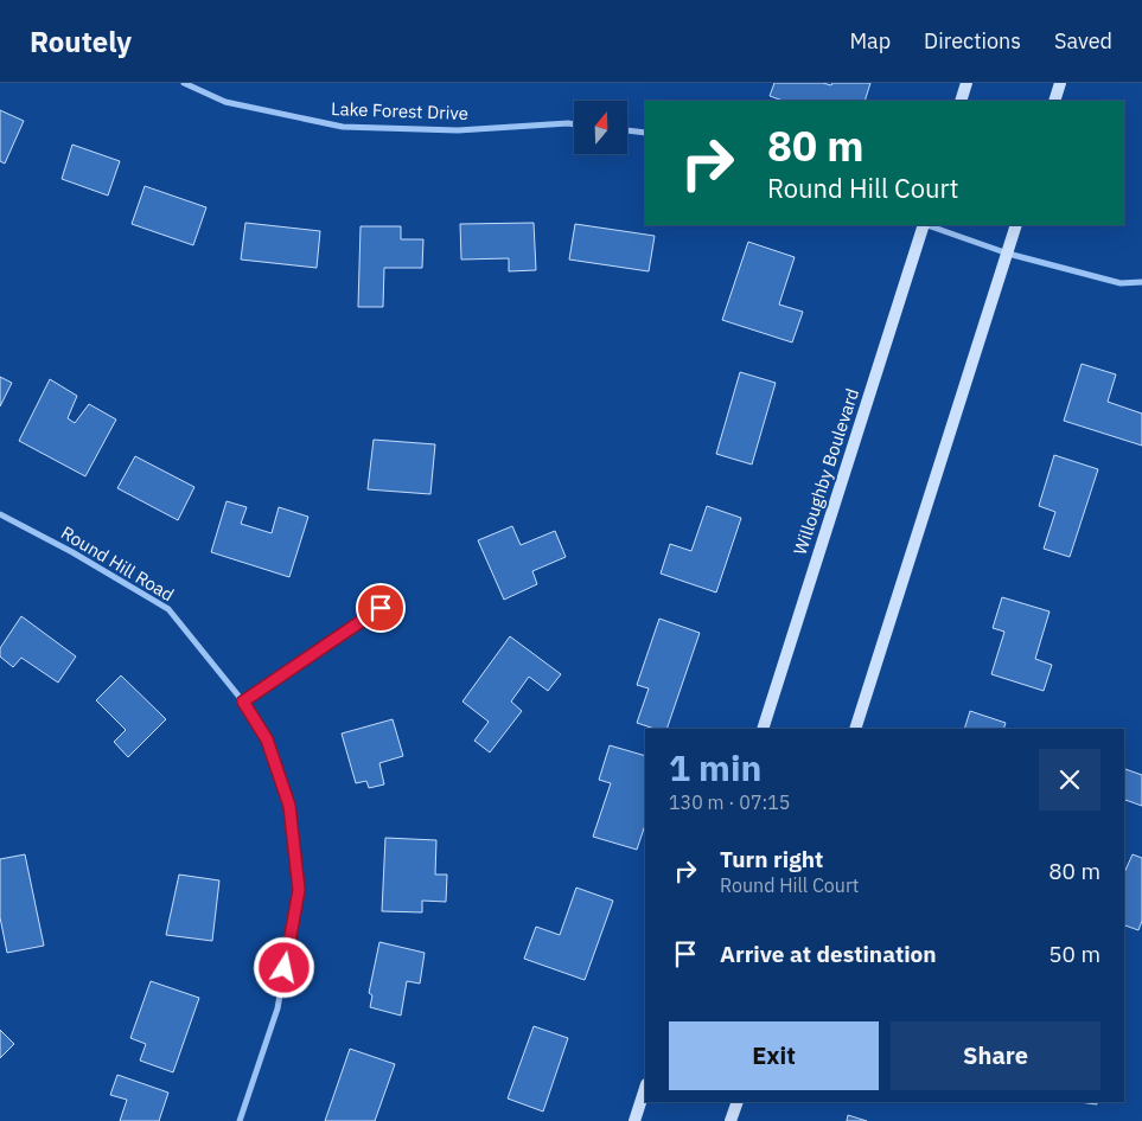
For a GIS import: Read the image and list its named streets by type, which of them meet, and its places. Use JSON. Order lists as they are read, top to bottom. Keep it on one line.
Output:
{"streets":{"street":["Lake Forest Drive","Willoughby Boulevard","Round Hill Road"]},"north":"top","page":{"header":"Routely","nav":["Map","Directions","Saved"],"turn":["80 m","Round Hill Court"],"heading":["1 min","130 m · 07:15"],"list":[{"name":"Turn right","note":"Round Hill Court","value":"80 m"},{"name":"Arrive at destination","value":"50 m"}],"buttons":["Exit","Share"]}}
